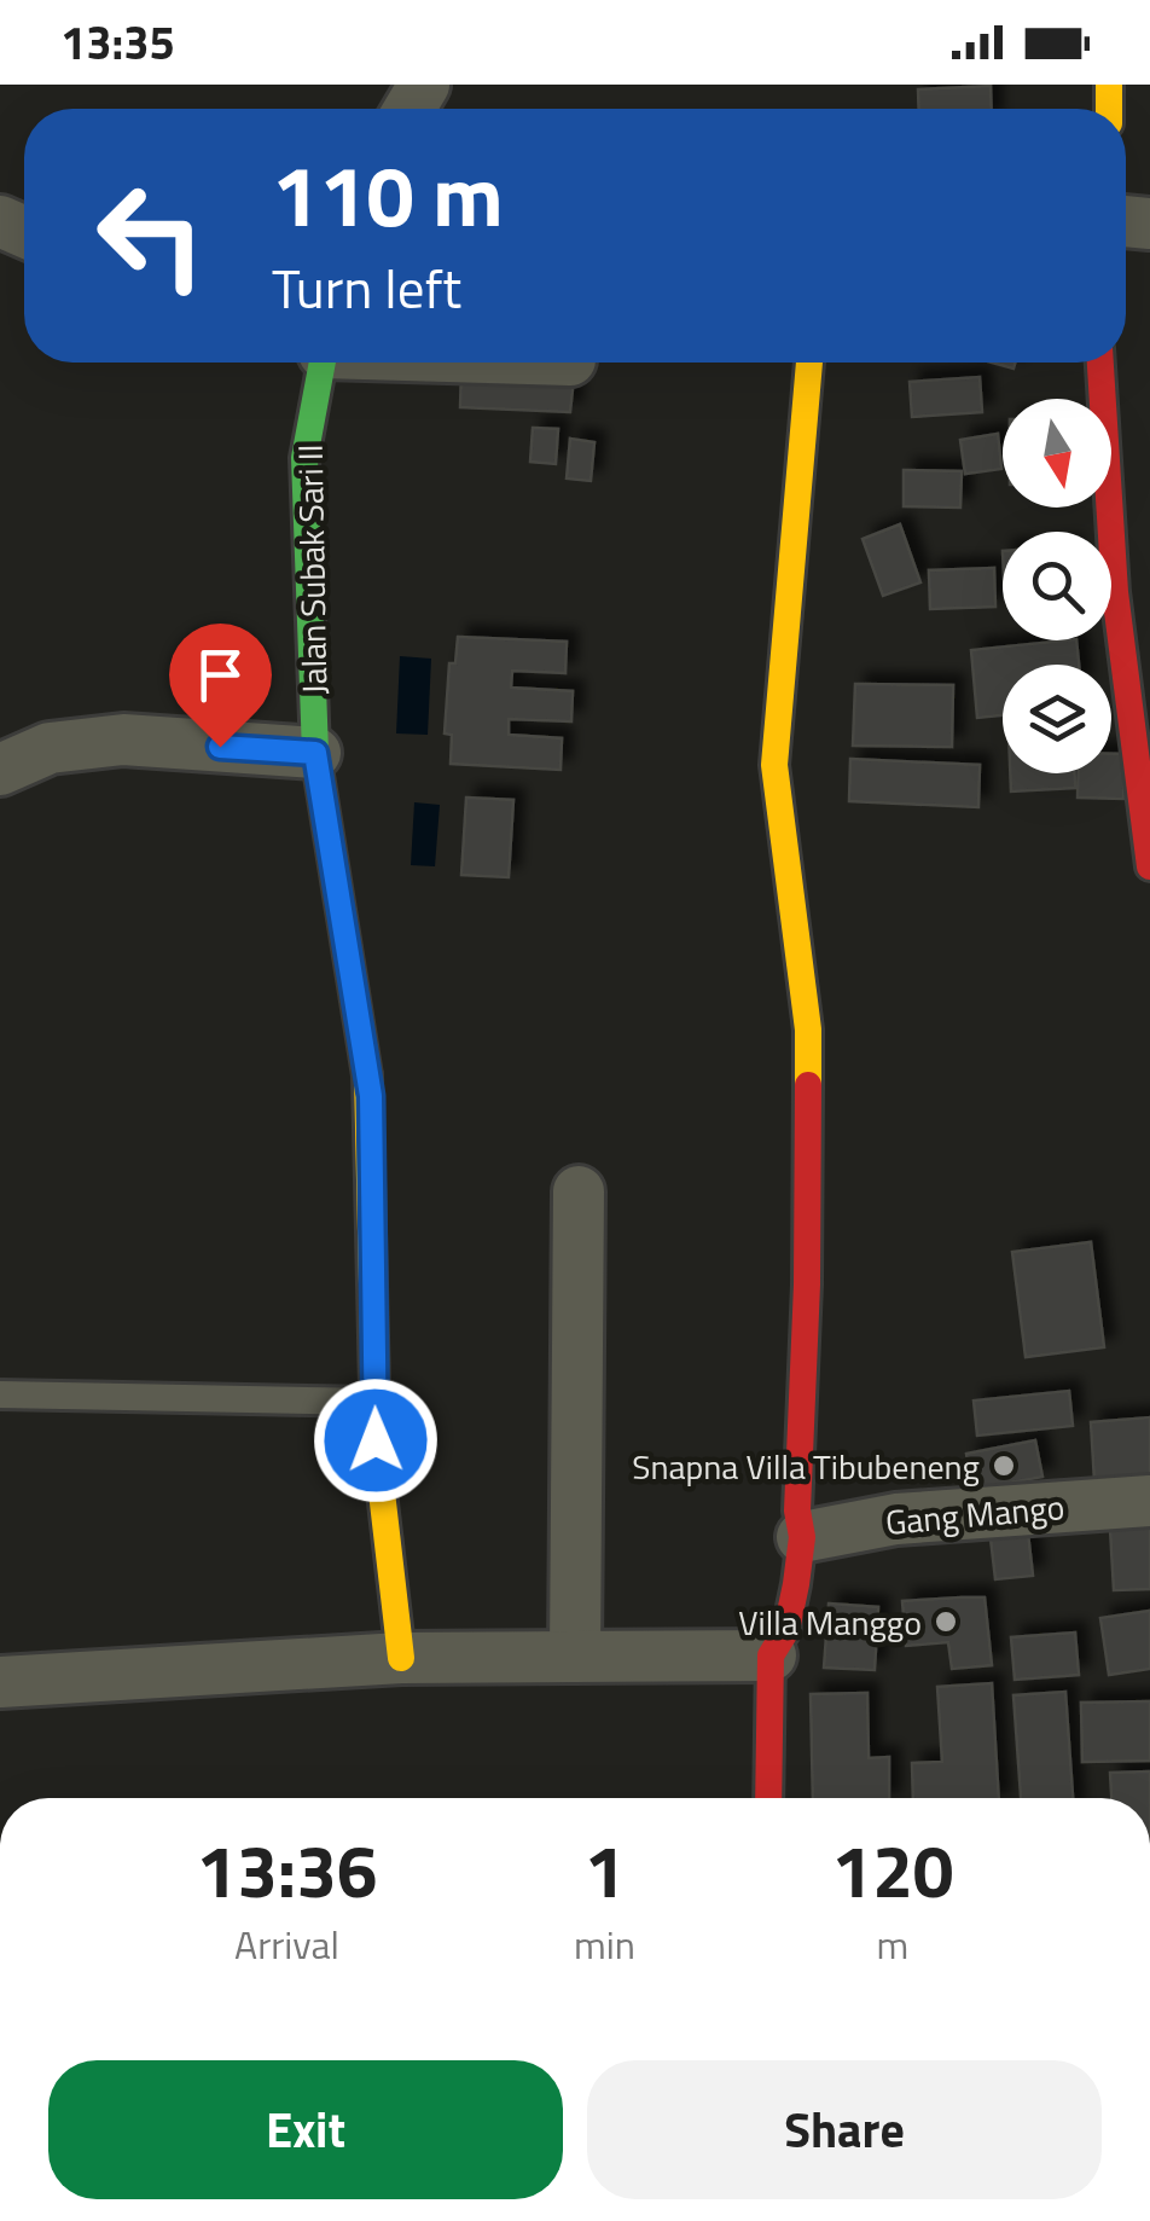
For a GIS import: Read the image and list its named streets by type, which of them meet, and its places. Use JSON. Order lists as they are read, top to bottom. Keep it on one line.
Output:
{"streets":{"street":["Jalan Subak Sari II","Gang Mango"]},"places":["Snapna Villa Tibubeneng","Villa Manggo"],"north":"bottom","page":{"status":"13:35","turn":["110 m","Turn left"],"eta":["13:36","Arrival","1","min","120","m"],"buttons":["Exit","Share"]}}
